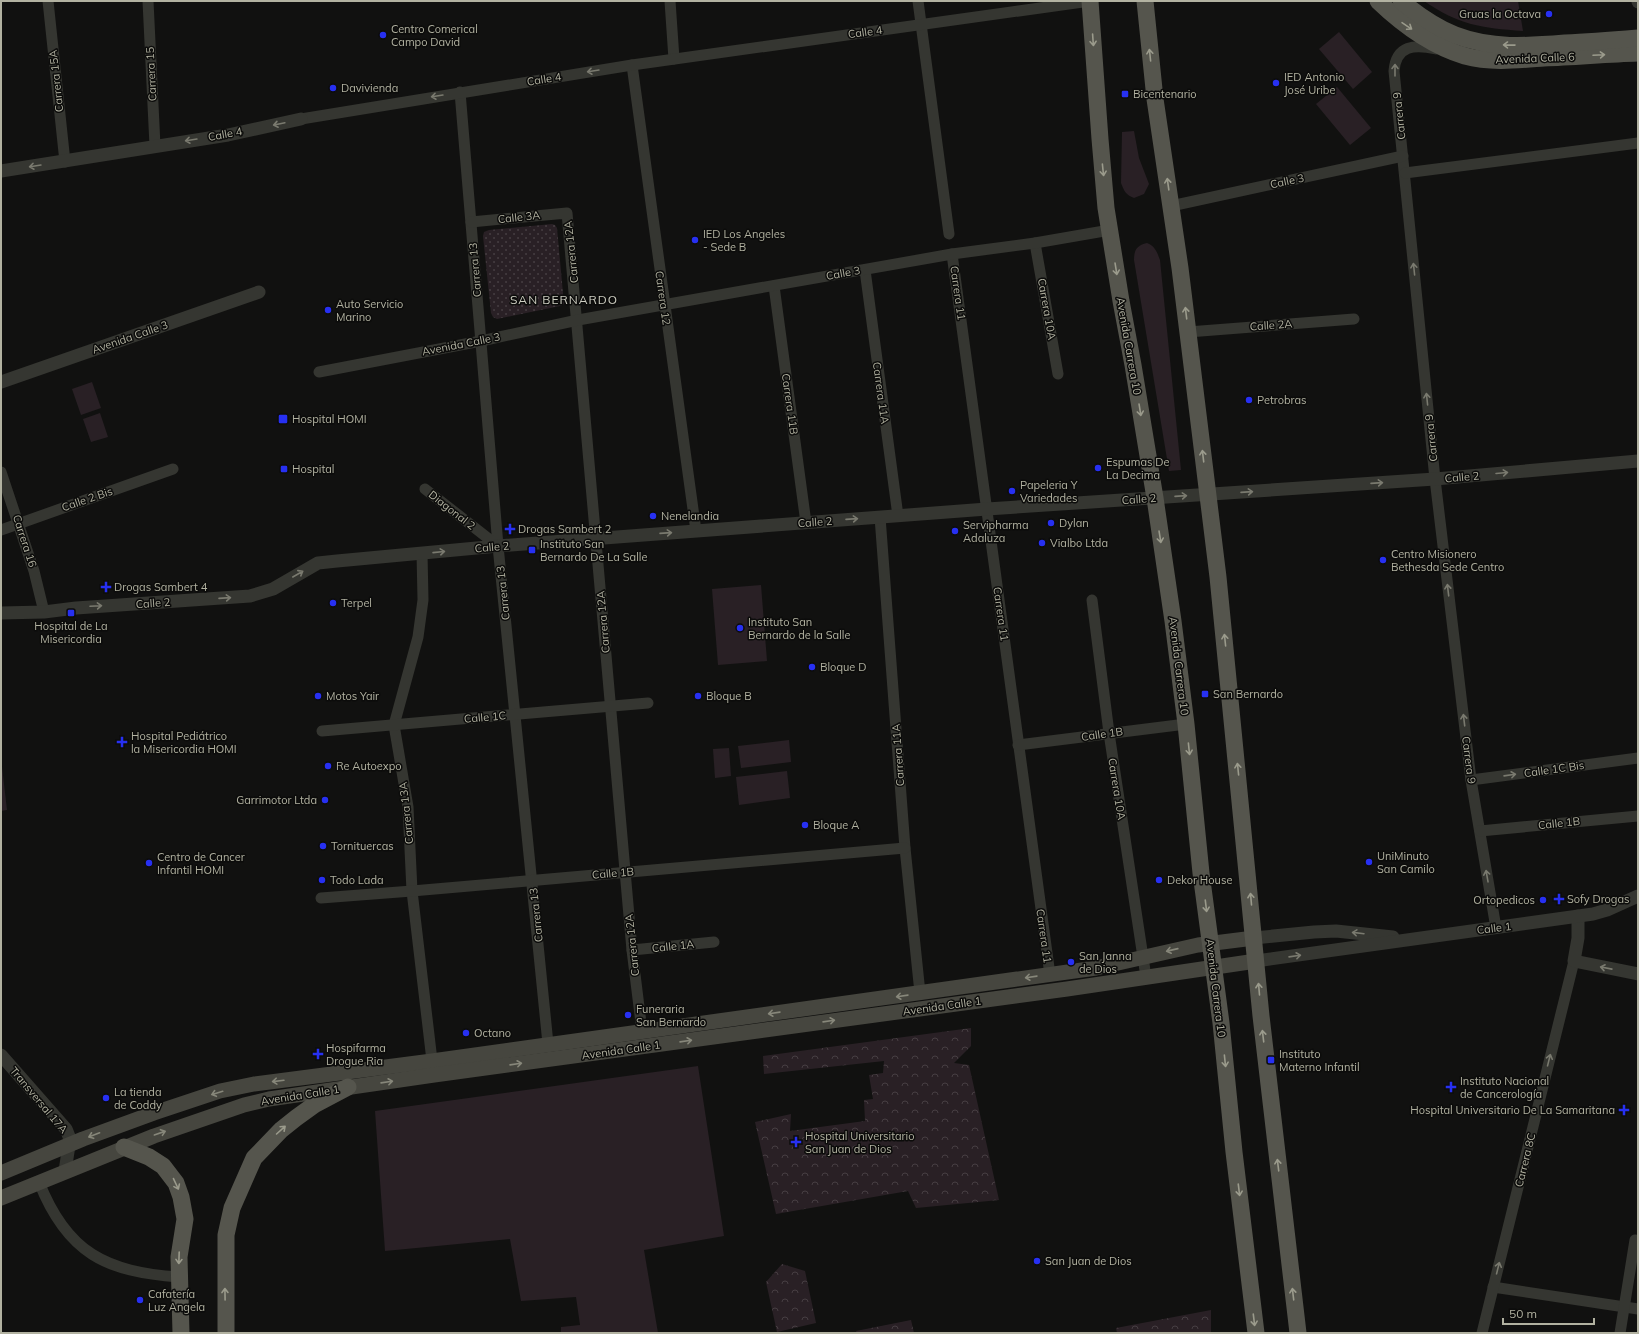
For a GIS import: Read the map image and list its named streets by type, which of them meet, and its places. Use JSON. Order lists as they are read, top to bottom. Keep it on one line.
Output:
{"streets":{"main road":["Avenida Calle 6","Avenida Carrera 10","Avenida Calle 1"],"street":["Calle 4","Carrera 15","Carrera 15A","Carrera 9","Calle 3","Calle 3A","Carrera 12A","Carrera 13","Carrera 11","Carrera 12","Carrera 10A","Calle 2A","Avenida Calle 3","Carrera 11A","Carrera 11B","Calle 2","Calle 2 Bis","Diagonal 2","Carrera 16","Calle 1C","Calle 1B","Calle 1C Bis","Carrera 13A","Calle 1","Calle 1A","Transversal 17A","Carrera 8C"]},"crossings":[["Calle 4","Carrera 15"],["Calle 4","Carrera 15A"],["Calle 4","Carrera 13"],["Calle 4","Carrera 12"],["Calle 4","Avenida Carrera 10"],["Avenida Calle 6","Carrera 9"],["Carrera 9","Calle 3"],["Carrera 9","Calle 2"],["Carrera 9","Calle 1B"],["Carrera 9","Calle 1C Bis"],["Carrera 9","Calle 1"],["Calle 3","Carrera 12A"],["Calle 3","Carrera 11"],["Calle 3","Carrera 12"],["Calle 3","Carrera 10A"],["Calle 3","Avenida Calle 3"],["Calle 3","Avenida Carrera 10"],["Calle 3","Carrera 11A"],["Calle 3","Carrera 11B"],["Calle 3A","Carrera 12A"],["Calle 3A","Carrera 13"],["Carrera 12A","Avenida Calle 3"],["Carrera 12A","Calle 2"],["Carrera 12A","Calle 1C"],["Carrera 12A","Calle 1B"],["Carrera 12A","Calle 1A"],["Carrera 12A","Avenida Calle 1"],["Carrera 13","Avenida Calle 3"],["Carrera 13","Calle 2"],["Carrera 13","Diagonal 2"],["Carrera 13","Calle 1C"],["Carrera 13","Calle 1B"],["Carrera 13","Avenida Calle 1"],["Carrera 11","Calle 2"],["Carrera 11","Calle 1B"],["Carrera 11","Avenida Calle 1"],["Carrera 12","Calle 2"],["Carrera 10A","Calle 1B"],["Carrera 10A","Avenida Calle 1"],["Avenida Carrera 10","Calle 2"],["Avenida Carrera 10","Calle 1B"],["Avenida Carrera 10","Avenida Calle 1"],["Carrera 11A","Calle 2"],["Carrera 11A","Calle 1B"],["Carrera 11A","Avenida Calle 1"],["Carrera 11B","Calle 2"],["Calle 2","Diagonal 2"],["Calle 2","Carrera 16"],["Calle 2","Carrera 13A"],["Calle 2 Bis","Carrera 16"],["Calle 1C","Carrera 13A"],["Calle 1B","Carrera 13A"],["Carrera 13A","Avenida Calle 1"],["Calle 1","Avenida Calle 1"],["Calle 1","Carrera 8C"],["Avenida Calle 1","Transversal 17A"]],"one_way":["Calle 4","Carrera 9","Calle 2","Calle 1C Bis","Carrera 8C"],"districts":["SAN BERNARDO"],"places":{"other":["Gruas la Octava","Centro Comerical Campo David","IED Antonio José Uribe","Davivienda","IED Los Angeles - Sede B","Auto Servicio Marino","Petrobras","Espumas De La Decima","Papeleria Y Variedades","Nenelandia","Dylan","Servipharma Adaluza","Vialbo Ltda","Centro Misionero Bethesda Sede Centro","Terpel","Instituto San Bernardo de la Salle","Bloque D","Motos Yair","Bloque B","Re Autoexpo","Garrimotor Ltda","Bloque A","Tornituercas","UniMinuto San Camilo","Centro de Cancer Infantil HOMI","Todo Lada","Dekor House","Ortopedicos","San Janna de Dios","Funeraria San Bernardo","Octano","La tienda de Coddy","San Juan de Dios","Cafatería Luz Angela"],"transit":["Bicentenario","Hospital HOMI","Hospital","Instituto San Bernardo De La Salle","Hospital de La Misericordia","San Bernardo","Instituto Materno Infantil"],"health":["Drogas Sambert 2","Drogas Sambert 4","Hospital Pediátrico la Misericordia HOMI","Sofy Drogas","Hospifarma Drogue Ria","Instituto Nacional de Cancerología","Hospital Universitario De La Samaritana","Hospital Universitario San Juan de Dios"]},"scale_bar":"50 m"}
